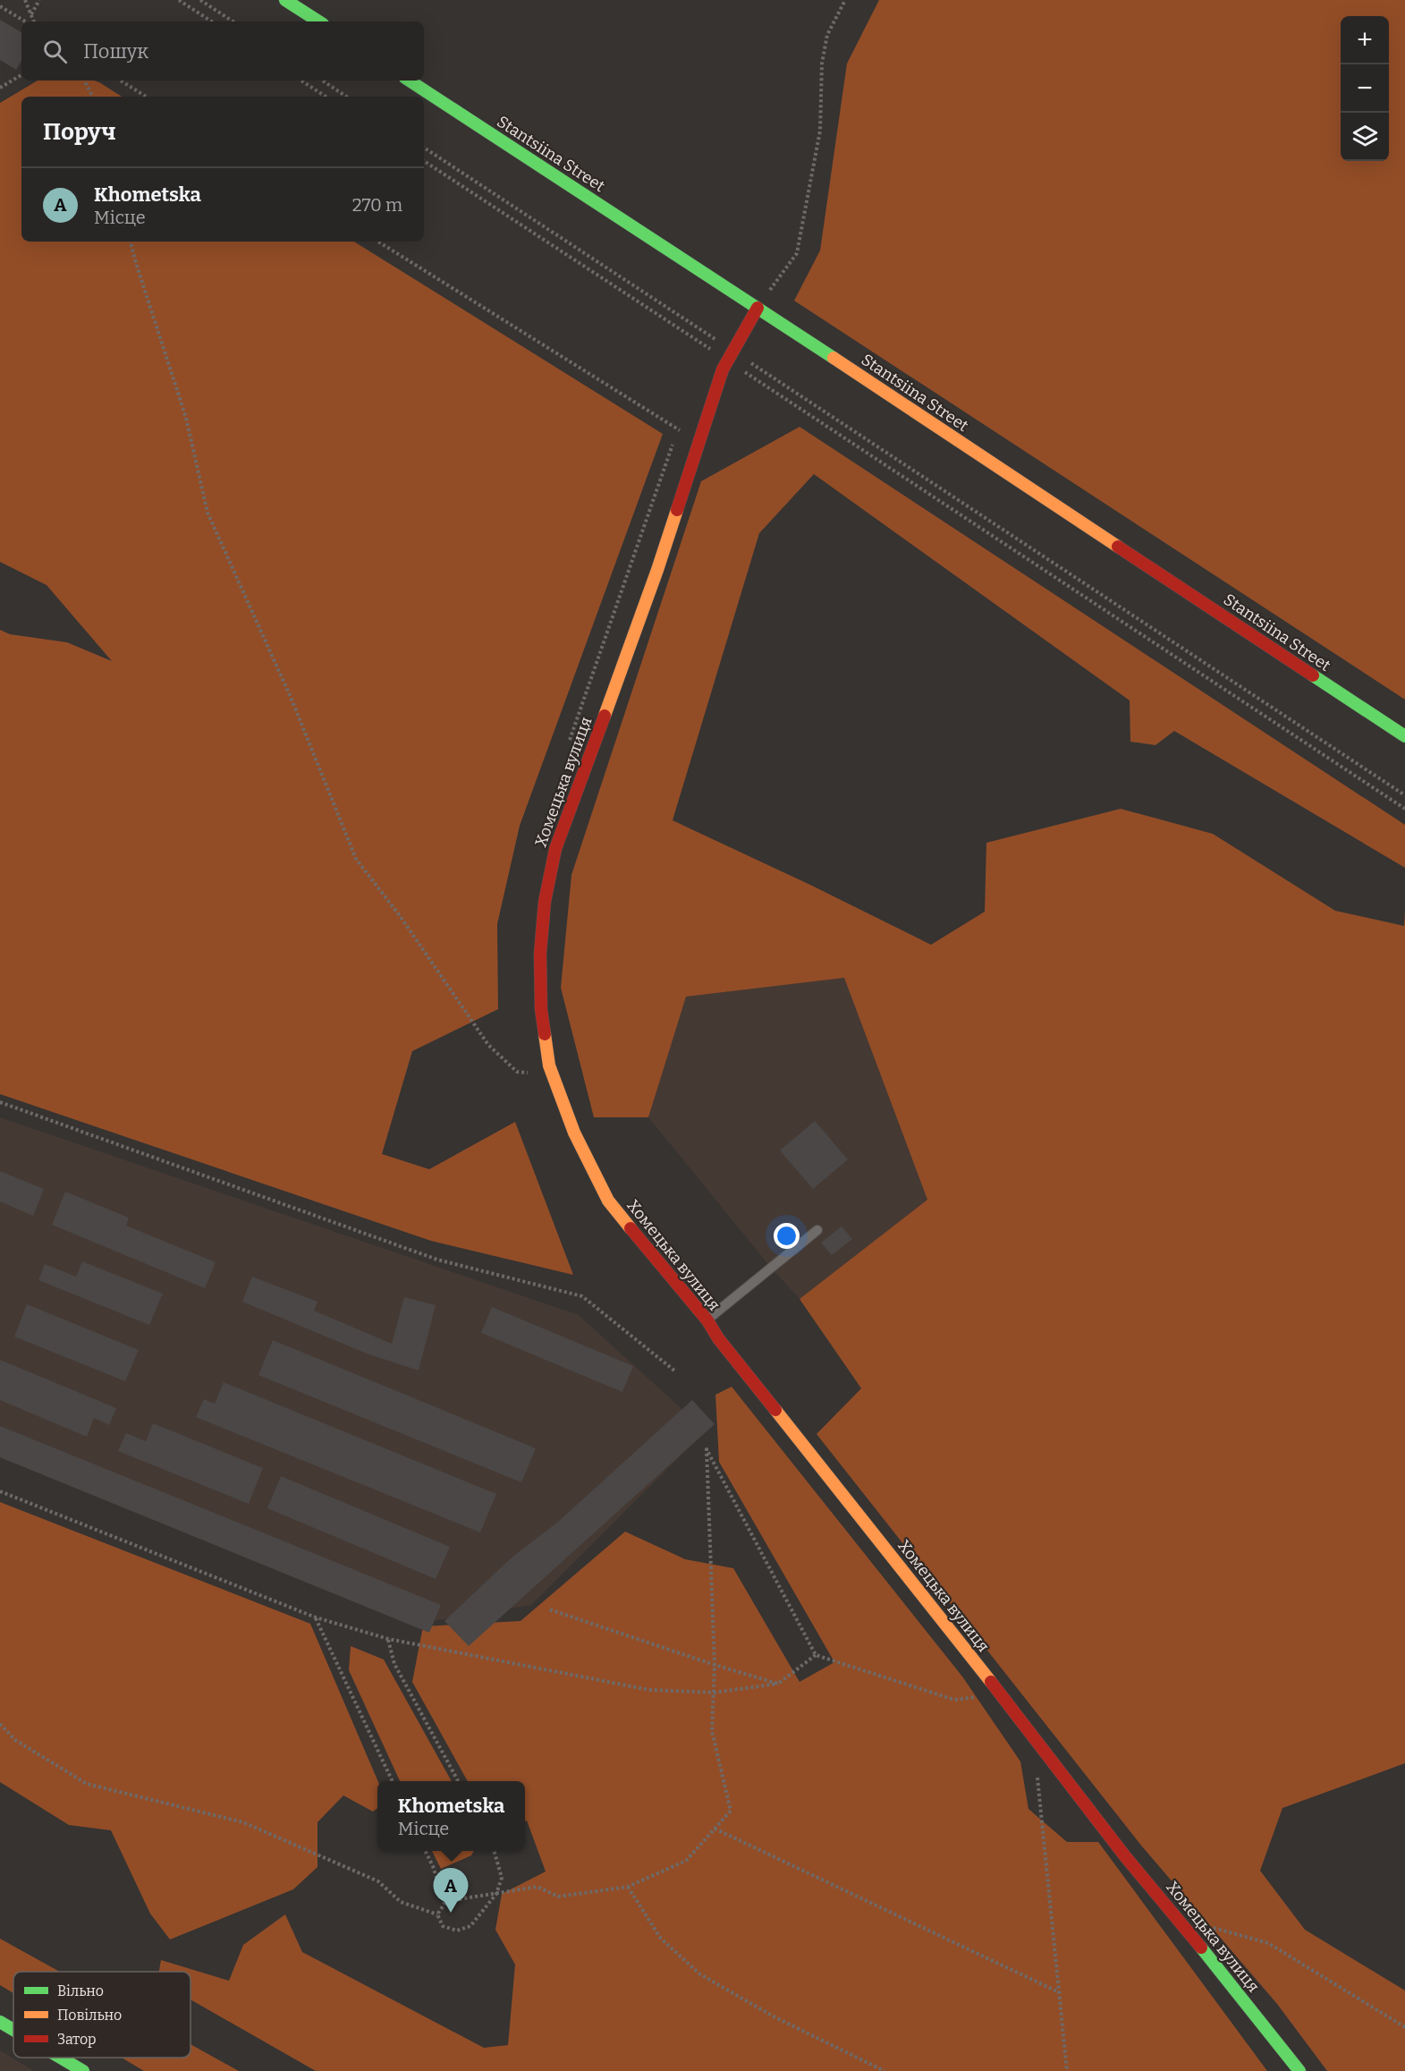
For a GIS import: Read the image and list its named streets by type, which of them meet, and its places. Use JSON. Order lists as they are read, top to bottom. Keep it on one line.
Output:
{"streets":{"street":["Stantsiina Street","Хомецька вулиця"]},"crossings":[["Stantsiina Street","Хомецька вулиця"]],"legend":["Вільно","Повільно","Затор"],"page":{"map_buttons":["+","−"],"search":"Пошук","heading":"Поруч","list":[{"mark":"A","name":"Khometska","note":"Місце","value":"270 m"}],"popup":["Khometska","Місце"],"pins":"A"}}
